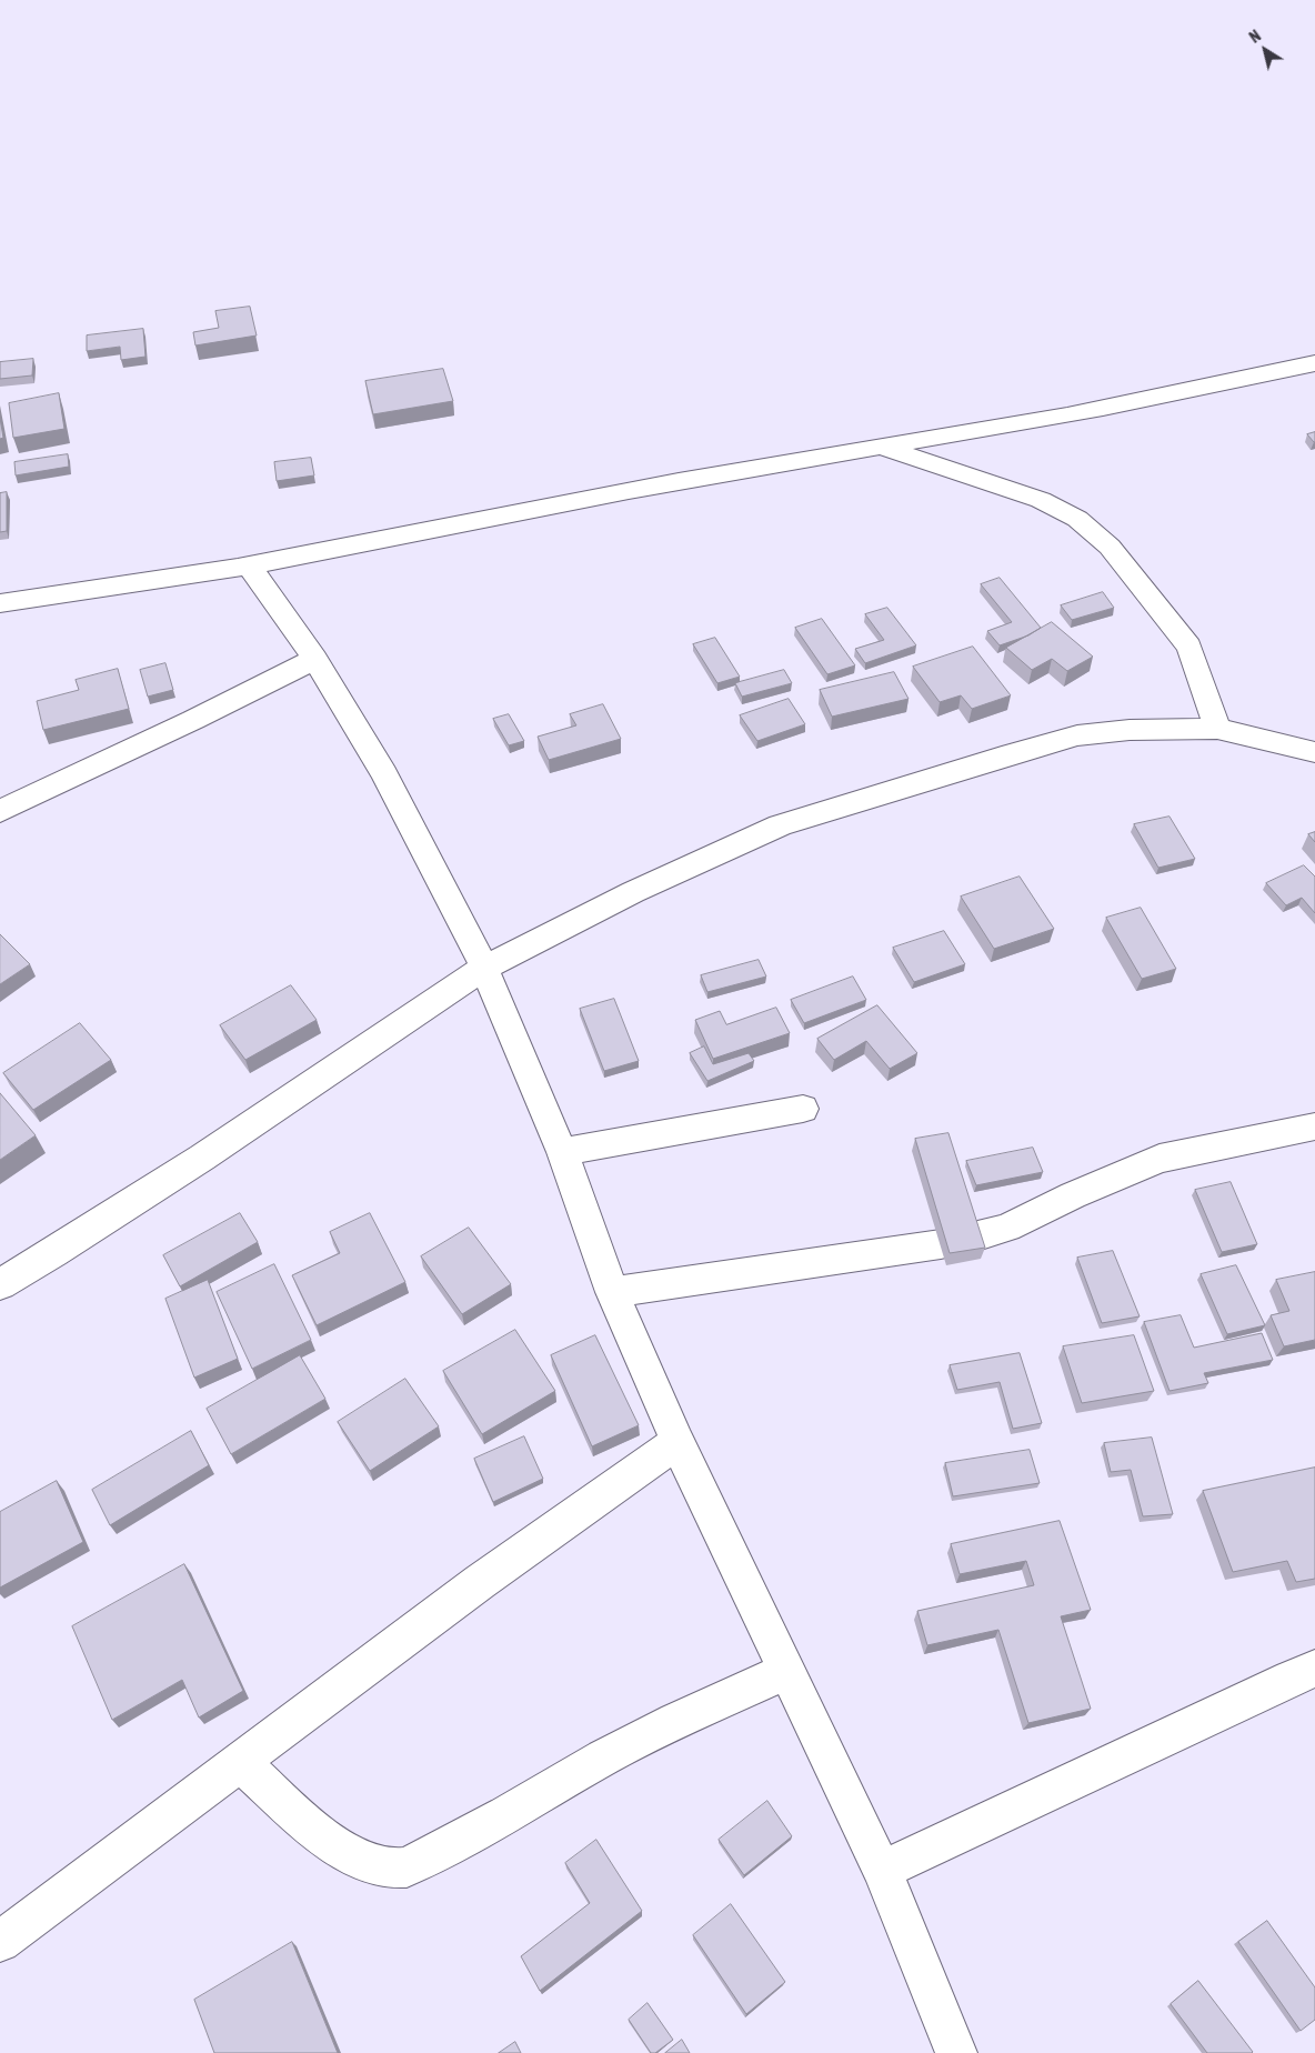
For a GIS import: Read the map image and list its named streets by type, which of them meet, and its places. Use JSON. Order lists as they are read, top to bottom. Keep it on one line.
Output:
{"north":"top left"}
